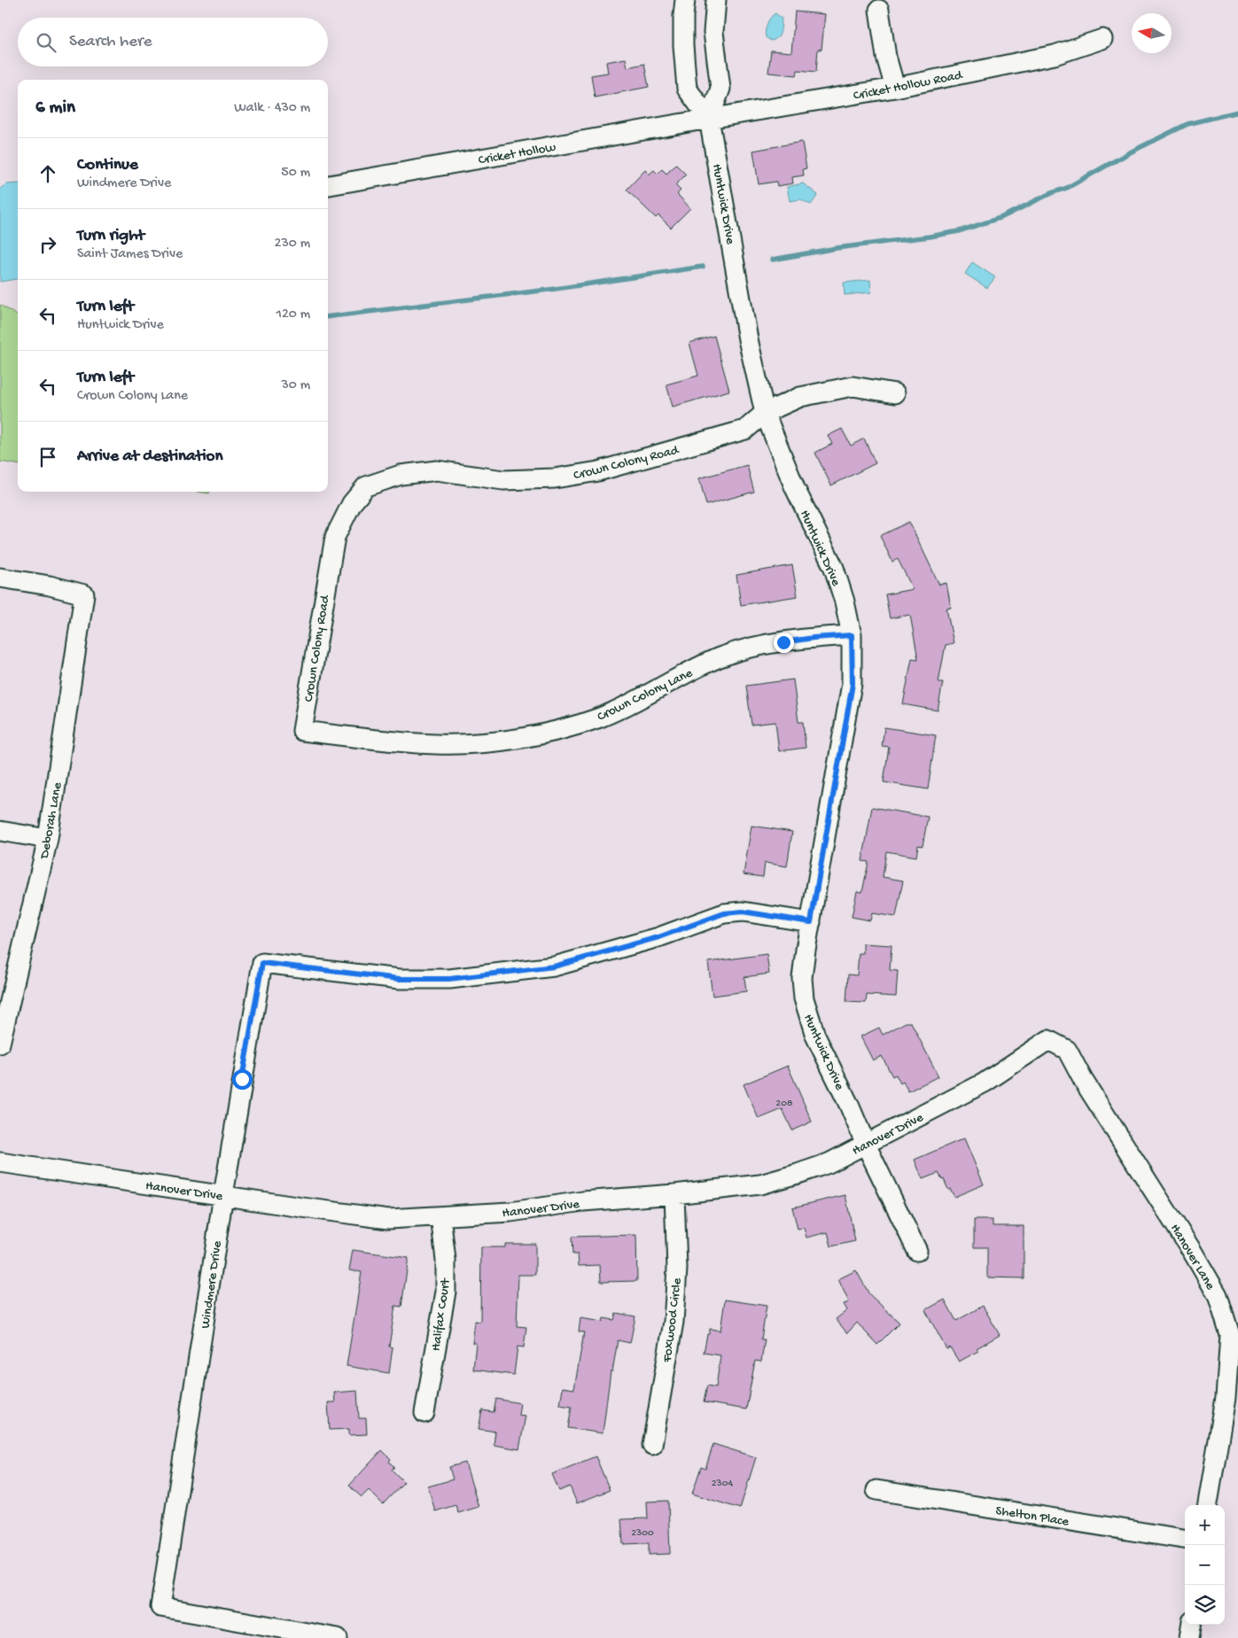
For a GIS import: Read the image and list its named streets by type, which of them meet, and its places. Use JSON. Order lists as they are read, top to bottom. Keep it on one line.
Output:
{"streets":{"street":["Cricket Hollow Road","Cricket Hollow","Huntwick Drive","Crown Colony Road","Crown Colony Lane","Deborah Lane","Hanover Drive","Hanover Lane","Windmere Drive","Halifax Court","Foxwood Circle","Shelton Place"]},"crossings":[["Cricket Hollow Road","Cricket Hollow"],["Cricket Hollow Road","Huntwick Drive"],["Cricket Hollow","Huntwick Drive"],["Huntwick Drive","Crown Colony Road"],["Huntwick Drive","Crown Colony Lane"],["Huntwick Drive","Hanover Drive"],["Huntwick Drive","Windmere Drive"],["Crown Colony Road","Crown Colony Lane"],["Hanover Drive","Hanover Lane"],["Hanover Drive","Windmere Drive"],["Hanover Drive","Halifax Court"],["Hanover Drive","Foxwood Circle"]],"house_numbers":["208","2304","2300"],"north":"left","page":{"search":"Search here","heading":["6 min","Walk · 430 m"],"list":[["Continue","Windmere Drive","50 m"],["Turn right","Saint James Drive","230 m"],["Turn left","Huntwick Drive","120 m"],["Turn left","Crown Colony Lane","30 m"],"Arrive at destination"],"map_buttons":["+","−"]}}
